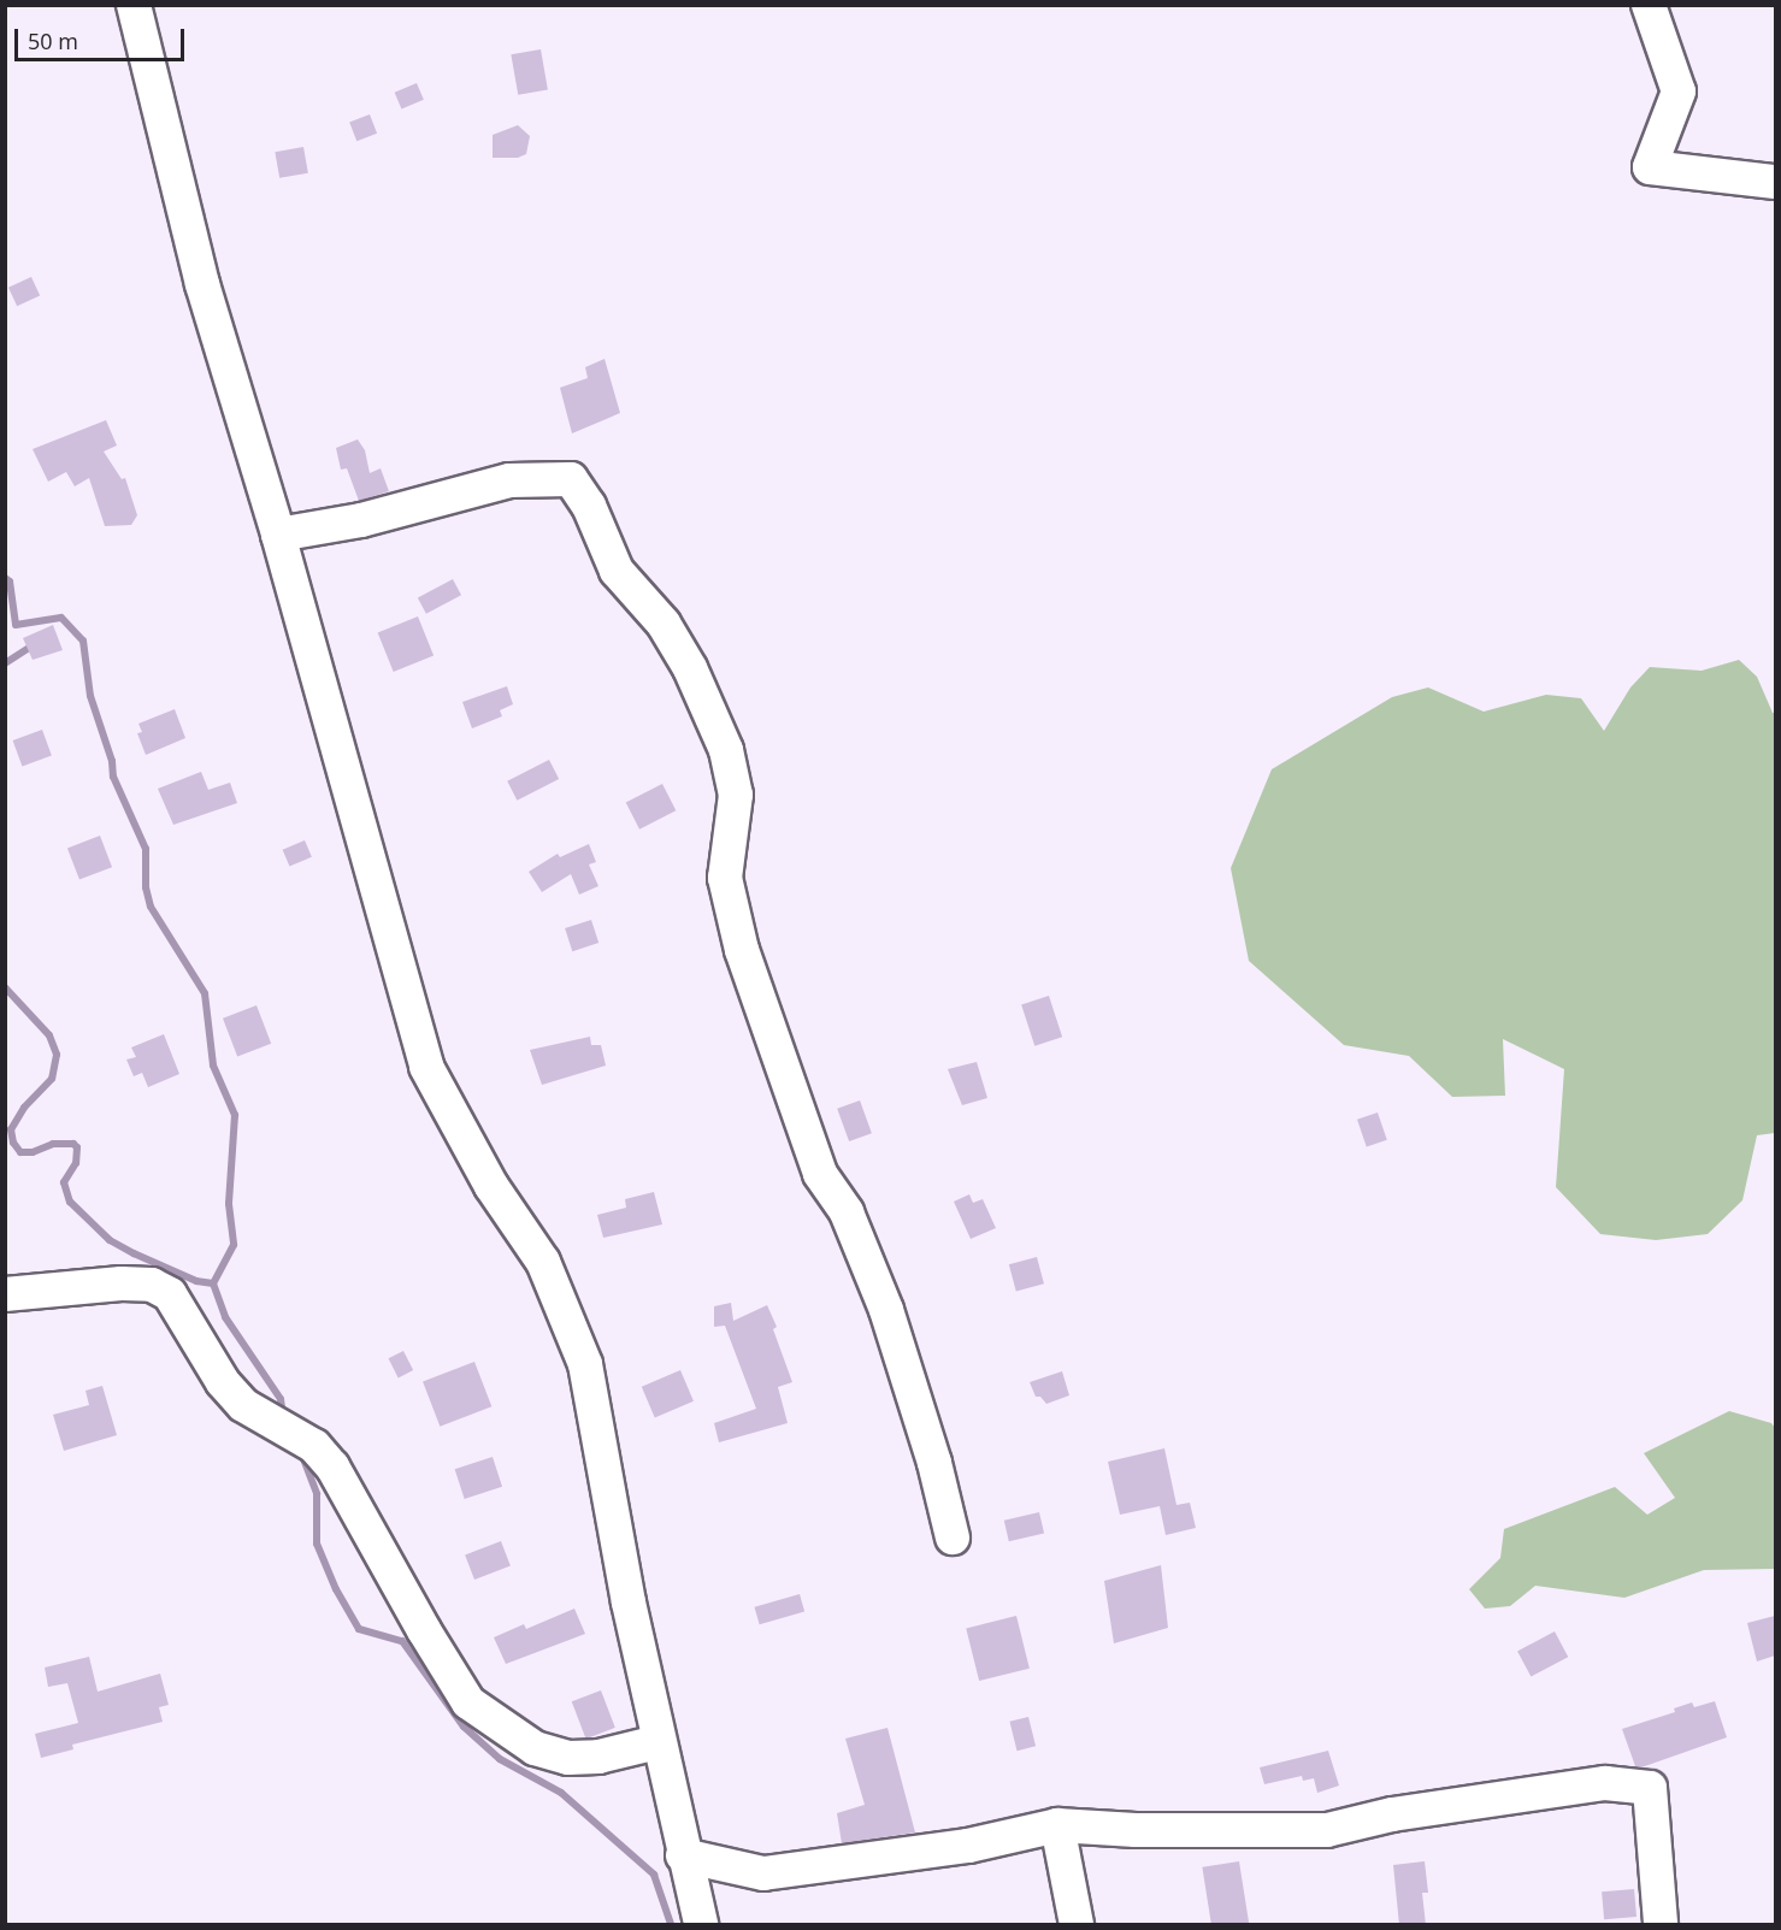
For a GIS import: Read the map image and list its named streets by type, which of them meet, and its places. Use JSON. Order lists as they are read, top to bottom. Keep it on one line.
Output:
{"scale_bar":"50 m"}
